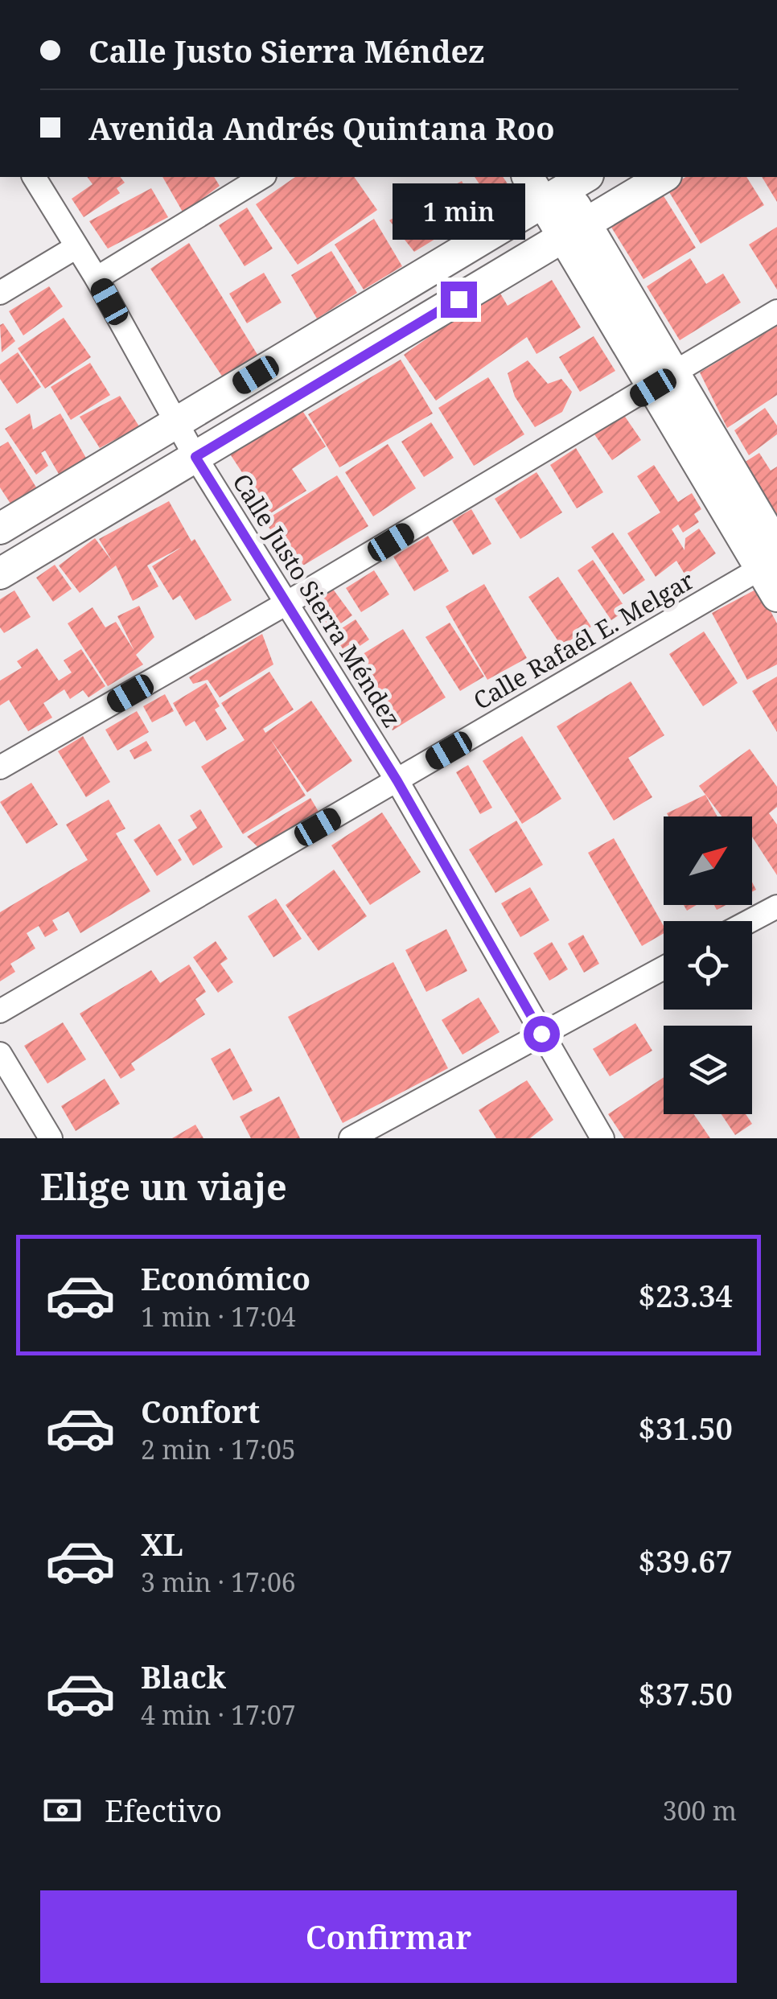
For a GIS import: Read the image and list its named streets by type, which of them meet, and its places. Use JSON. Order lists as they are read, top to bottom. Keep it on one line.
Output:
{"streets":{"street":["Calle Justo Sierra Méndez","Calle Rafaél E. Melgar"]},"crossings":[["Calle Justo Sierra Méndez","Calle Rafaél E. Melgar"]],"north":"top right","page":{"banner":["Calle Justo Sierra Méndez","Avenida Andrés Quintana Roo"],"bubble":"1 min","heading":"Elige un viaje","list":[{"name":"Económico","note":"1 min · 17:04","value":"$23.34"},{"name":"Confort","note":"2 min · 17:05","value":"$31.50"},{"name":"XL","note":"3 min · 17:06","value":"$39.67"},{"name":"Black","note":"4 min · 17:07","value":"$37.50"}],"pay":["Efectivo","300 m"],"buttons":"Confirmar"}}
